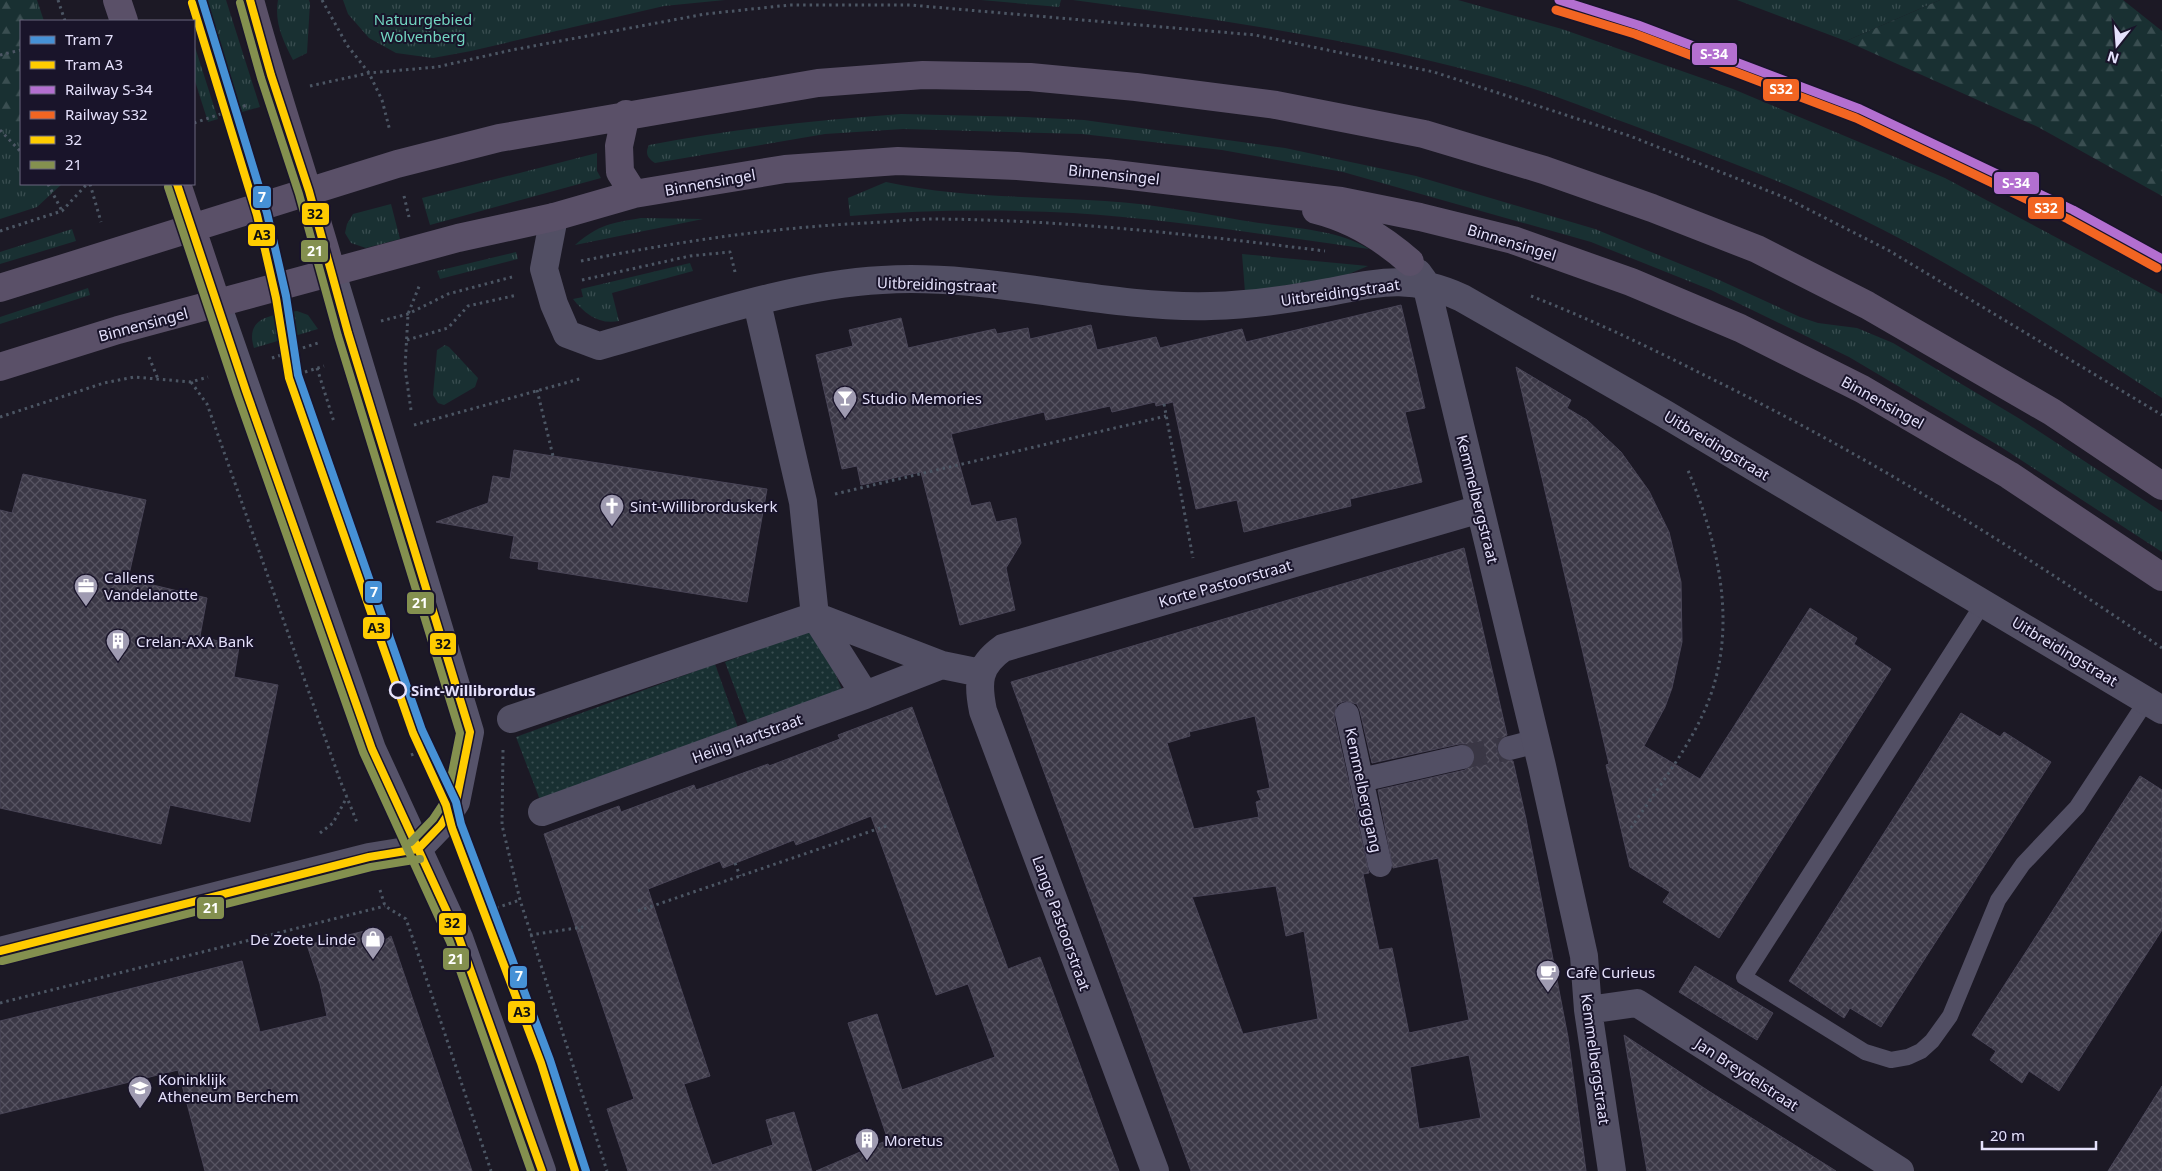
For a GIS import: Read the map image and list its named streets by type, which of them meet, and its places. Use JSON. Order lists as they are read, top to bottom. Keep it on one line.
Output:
{"streets":{"main road":["Binnensingel"],"street":["Uitbreidingstraat","Kemmelbergstraat","Korte Pastoorstraat","Heilig Hartstraat","Kemmelberggang","Lange Pastoorstraat","Jan Breydelstraat"]},"crossings":[["Binnensingel","Uitbreidingstraat"],["Uitbreidingstraat","Kemmelbergstraat"],["Kemmelbergstraat","Korte Pastoorstraat"],["Kemmelbergstraat","Jan Breydelstraat"],["Korte Pastoorstraat","Lange Pastoorstraat"]],"parks":["Natuurgebied Wolvenberg"],"places":{"bar":["Studio Memories"],"church":["Sint-Willibrorduskerk"],"office":["Callens Vandelanotte"],"building":["Crelan-AXA Bank","Moretus"],"other":["Sint-Willibrordus"],"shop":["De Zoete Linde"],"cafe":["Cafè Curieus"],"school or university":["Koninklijk Atheneum Berchem"]},"lines":["tram line 7","rail line S-34","transit line 32","tram line A3","transit line 21","rail line S32"],"legend":["Tram 7","Tram A3","Railway S-34","Railway S32","32","21"],"scale_bar":"20 m","north":"bottom"}
